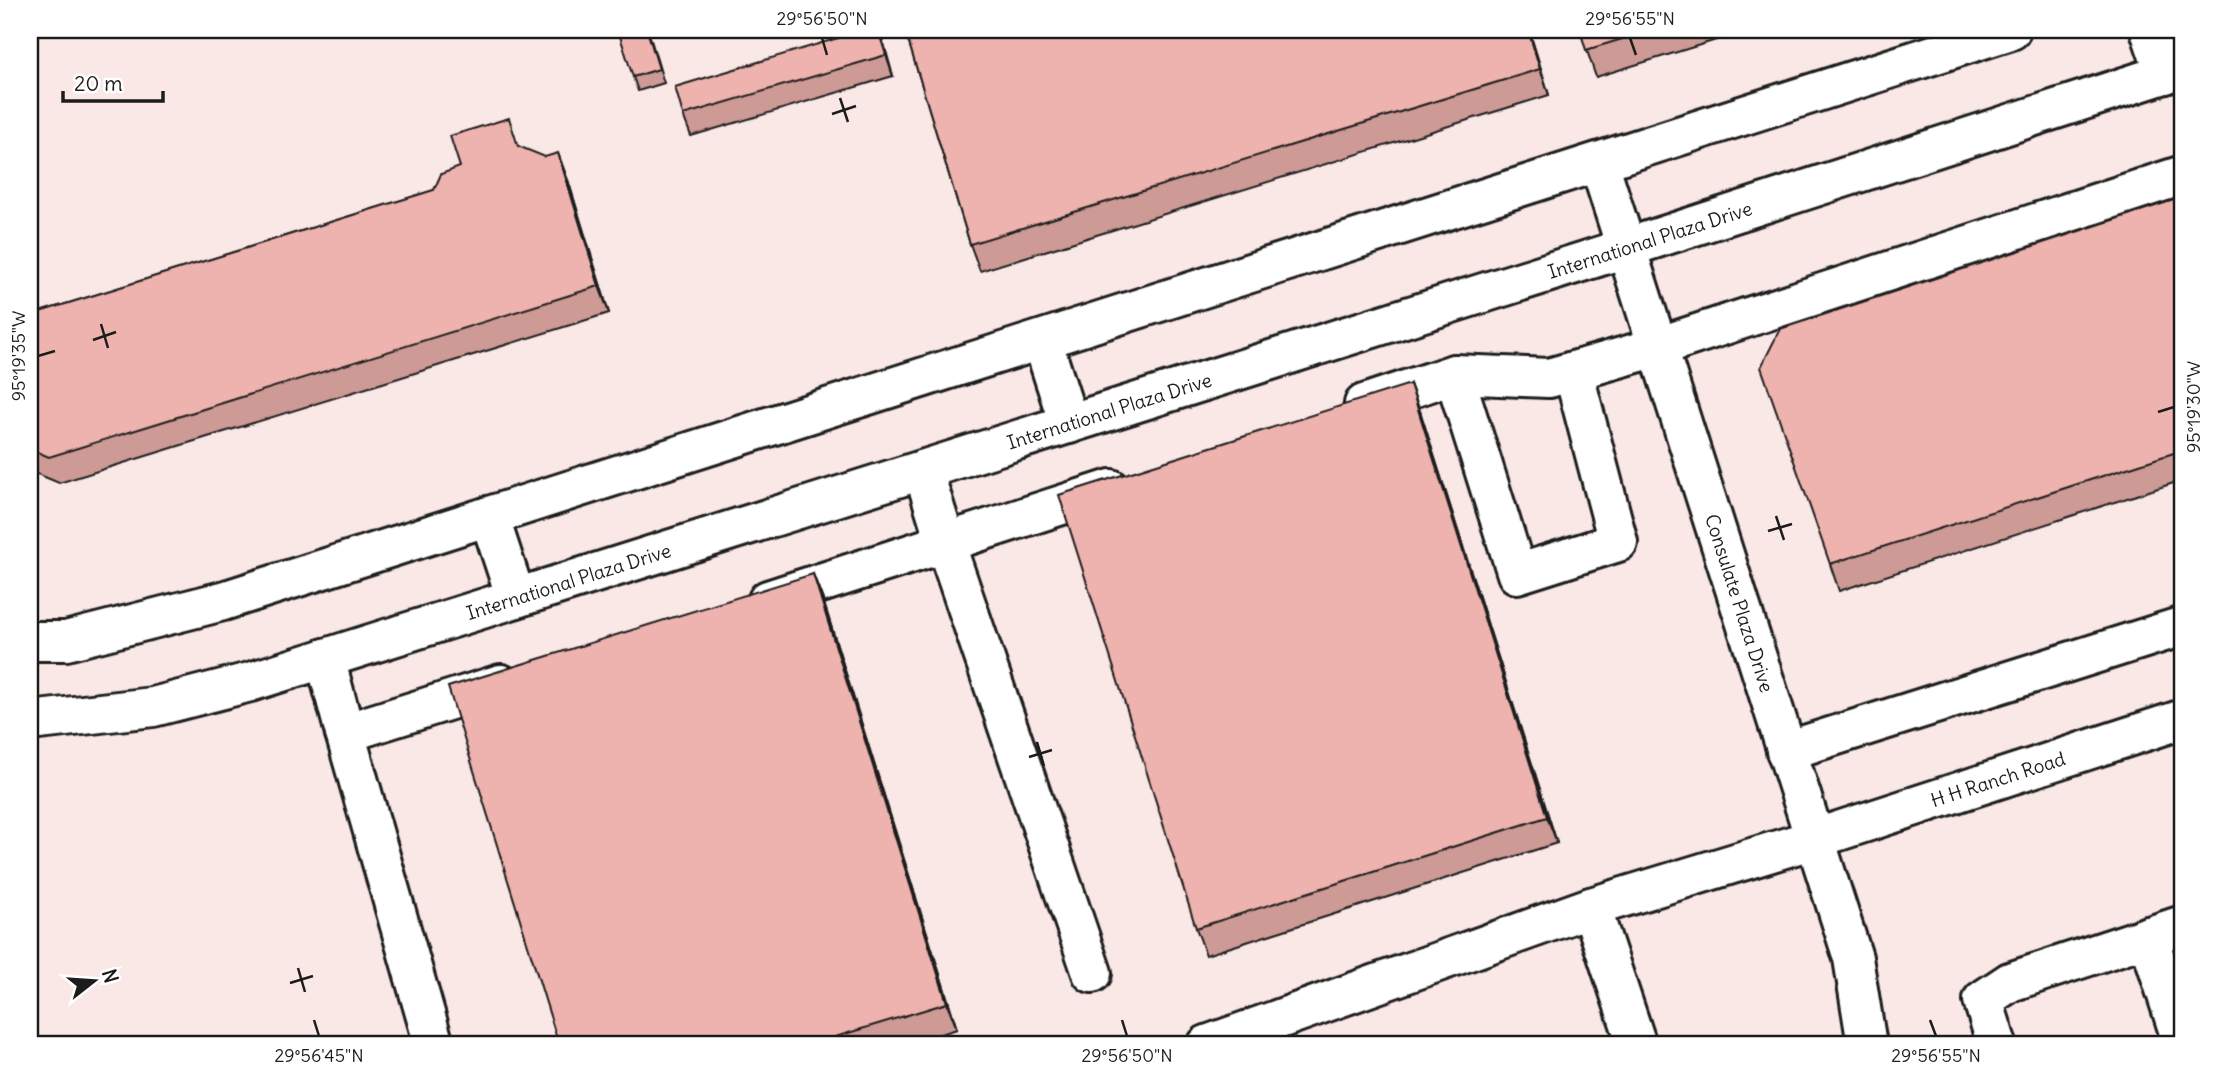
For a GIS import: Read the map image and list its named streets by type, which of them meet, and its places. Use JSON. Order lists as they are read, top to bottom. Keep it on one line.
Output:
{"streets":{"street":["International Plaza Drive","Consulate Plaza Drive","H H Ranch Road"]},"crossings":[["International Plaza Drive","Consulate Plaza Drive"],["Consulate Plaza Drive","H H Ranch Road"]],"scale_bar":"20 m","north":"right","coordinates":["29°56'50\"N","29°56'55\"N","95°19'35\"W","95°19'30\"W","29°56'45\"N"]}
